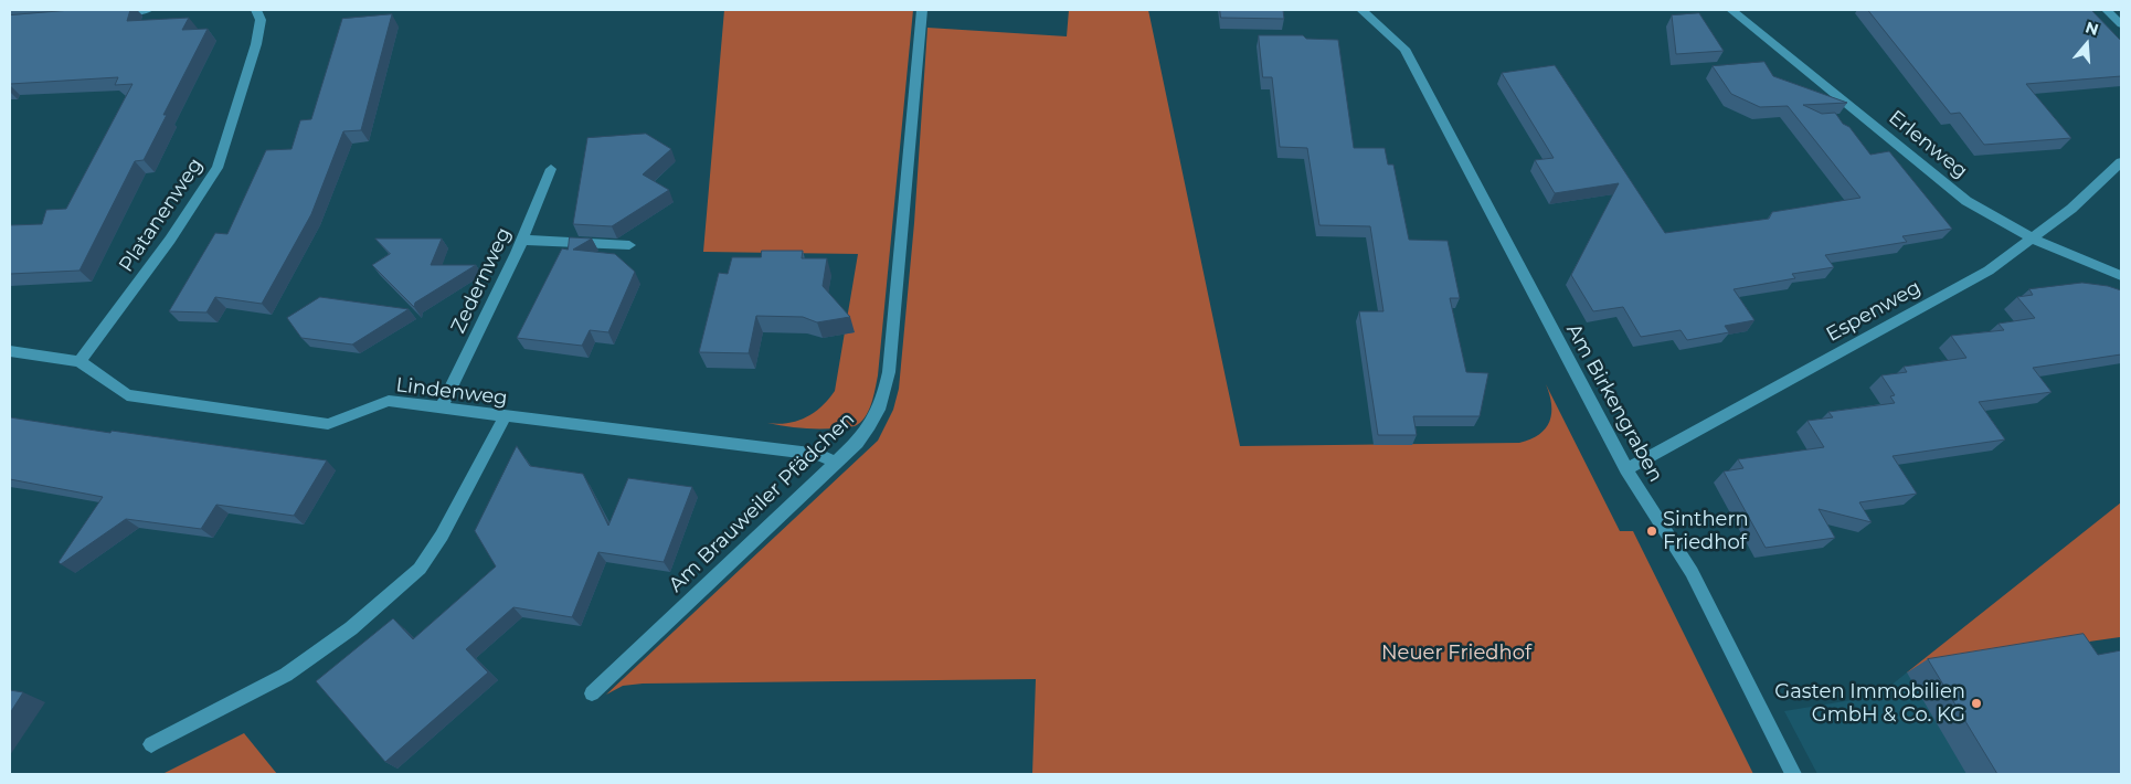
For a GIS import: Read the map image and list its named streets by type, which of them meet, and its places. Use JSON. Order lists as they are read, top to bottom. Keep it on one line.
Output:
{"streets":{"street":["Erlenweg","Platanenweg","Zedernweg","Espenweg","Lindenweg","Am Birkengraben","Am Brauweiler Pfädchen"]},"crossings":[["Erlenweg","Espenweg"],["Platanenweg","Lindenweg"],["Zedernweg","Lindenweg"],["Espenweg","Am Birkengraben"],["Lindenweg","Am Brauweiler Pfädchen"]],"parks":["Neuer Friedhof"],"places":["Sinthern Friedhof","Gasten Immobilien GmbH & Co. KG"],"north":"top"}
